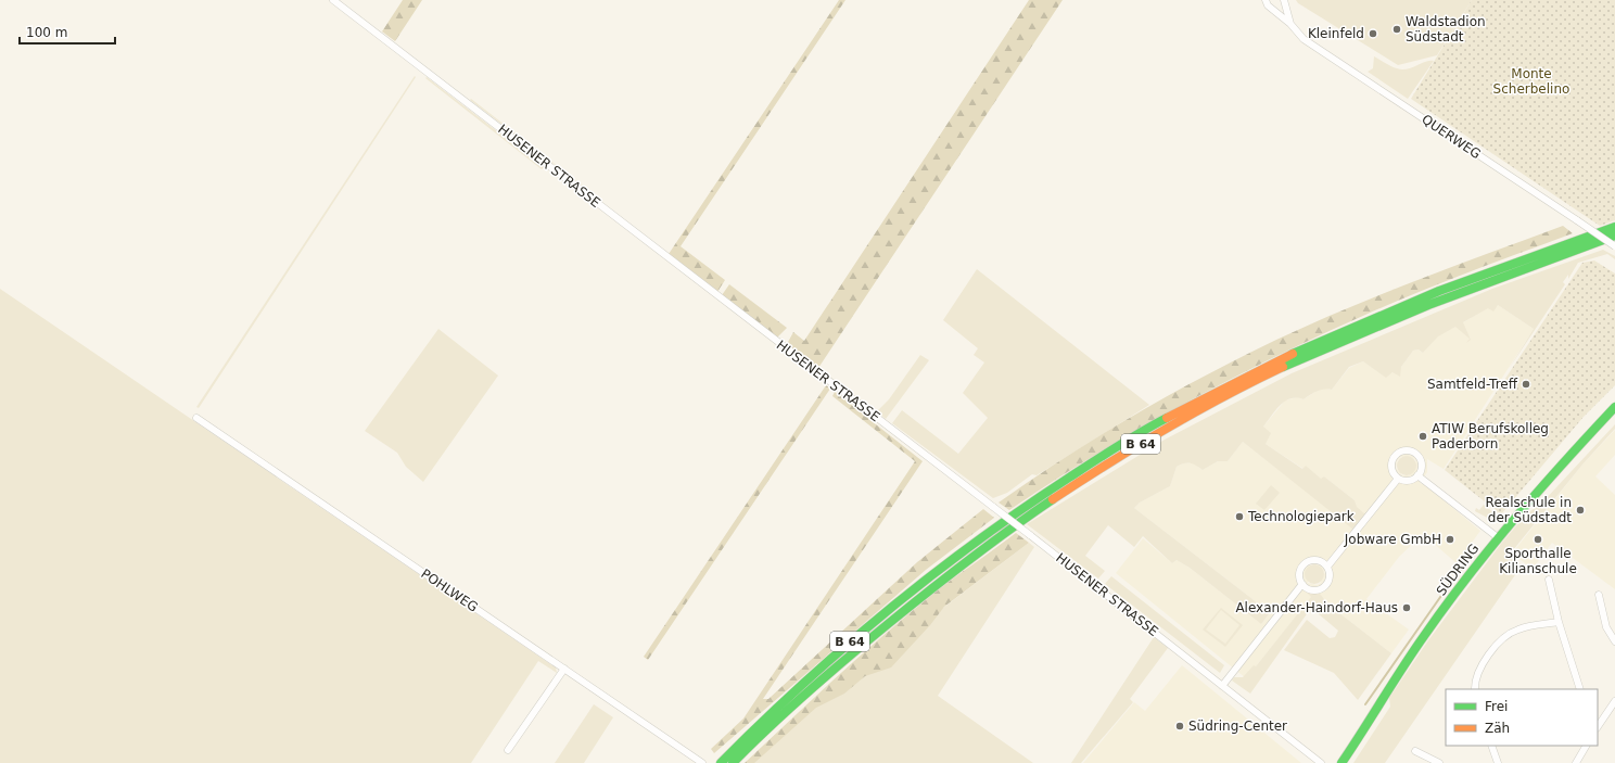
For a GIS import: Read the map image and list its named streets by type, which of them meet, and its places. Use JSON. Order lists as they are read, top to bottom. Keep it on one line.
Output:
{"streets":{"main road":["B 64","SÜDRING"],"street":["QUERWEG","HUSENER STRASSE","POHLWEG"]},"parks":["Monte Scherbelino"],"places":["Waldstadion Südstadt","Kleinfeld","Samtfeld-Treff","ATIW Berufskolleg Paderborn","Realschule in der Südstadt","Technologiepark","Jobware GmbH","Sporthalle Kilianschule","Alexander-Haindorf-Haus","Südring-Center"],"legend":["Frei","Zäh"],"scale_bar":"100 m"}
